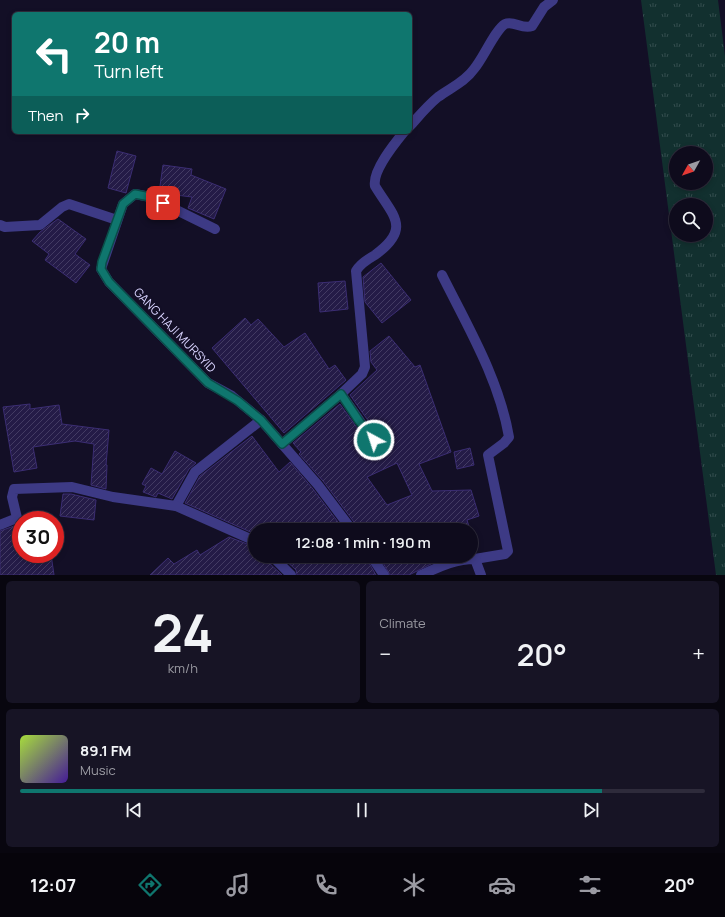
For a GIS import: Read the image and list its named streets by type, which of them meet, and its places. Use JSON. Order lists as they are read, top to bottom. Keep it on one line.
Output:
{"streets":{"street":["GANG HAJI MURSYID"]},"north":"bottom left","page":{"turn":["20 m","Turn left"],"then":"Then","limit":"30","trip":"12:08 · 1 min · 190 m","tile":[["24","km/h"],"Climate"],"heat":["−","20°","+"],"song":["89.1 FM","Music"],"tabs":["12:07","20°"]}}
